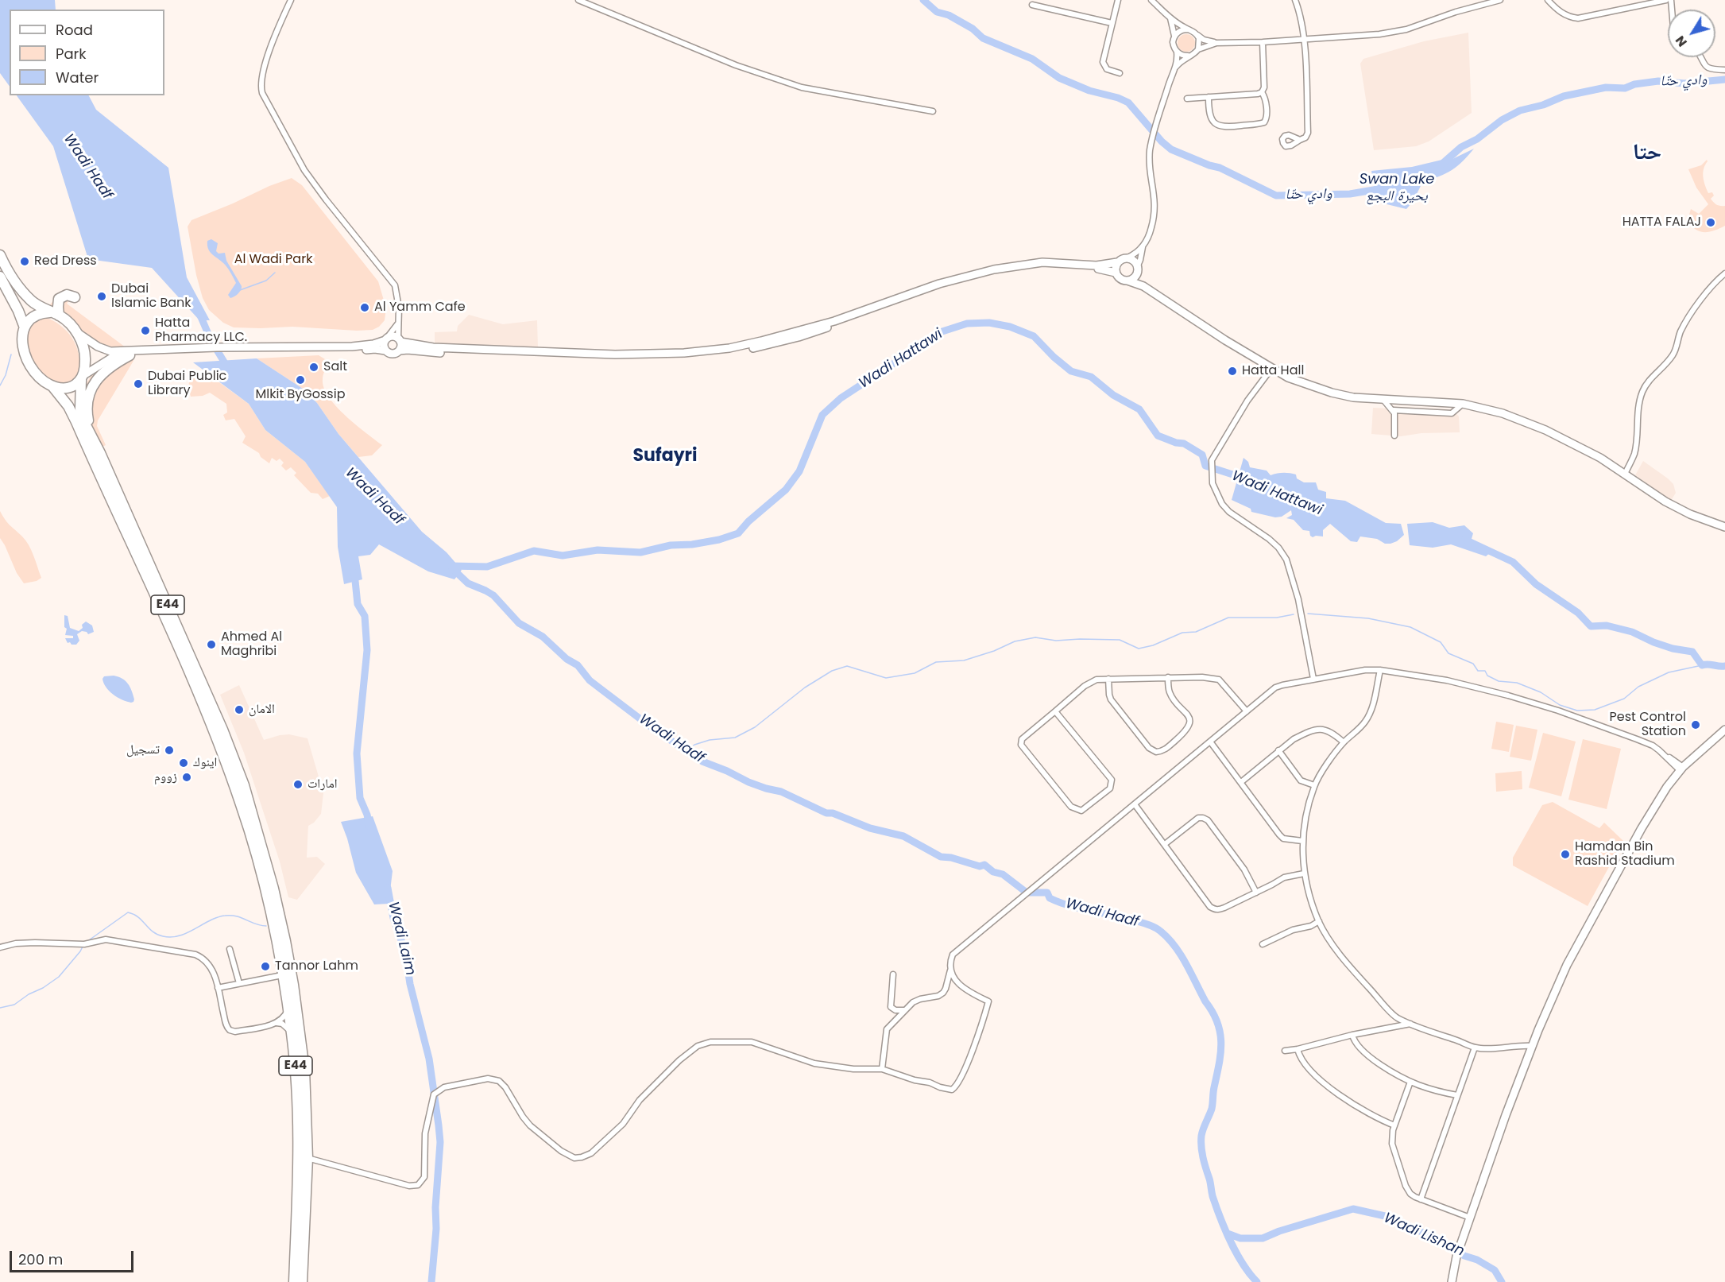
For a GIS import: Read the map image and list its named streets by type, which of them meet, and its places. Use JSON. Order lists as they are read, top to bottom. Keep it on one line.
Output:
{"streets":{"highway":["E44"]},"districts":["حتا","Sufayri"],"water":["وادي حتّا","Wadi Hadf","Swan Lake بحيرة البجع","Wadi Hattawi","Wadi Laim","Wadi Lishan"],"parks":["Al Wadi Park"],"places":["HATTA FALAJ","Red Dress","Dubai Islamic Bank","Al Yamm Cafe","Hatta Pharmacy LLC.","Salt","Hatta Hall","Mlkit ByGossip","Dubai Public Library","Ahmed Al Maghribi","الامان","Pest Control Station","تسجيل","اينوك","زووم","امارات","Hamdan Bin Rashid Stadium","Tannor Lahm"],"legend":["Road","Park","Water"],"scale_bar":"200 m","north":"bottom left"}
